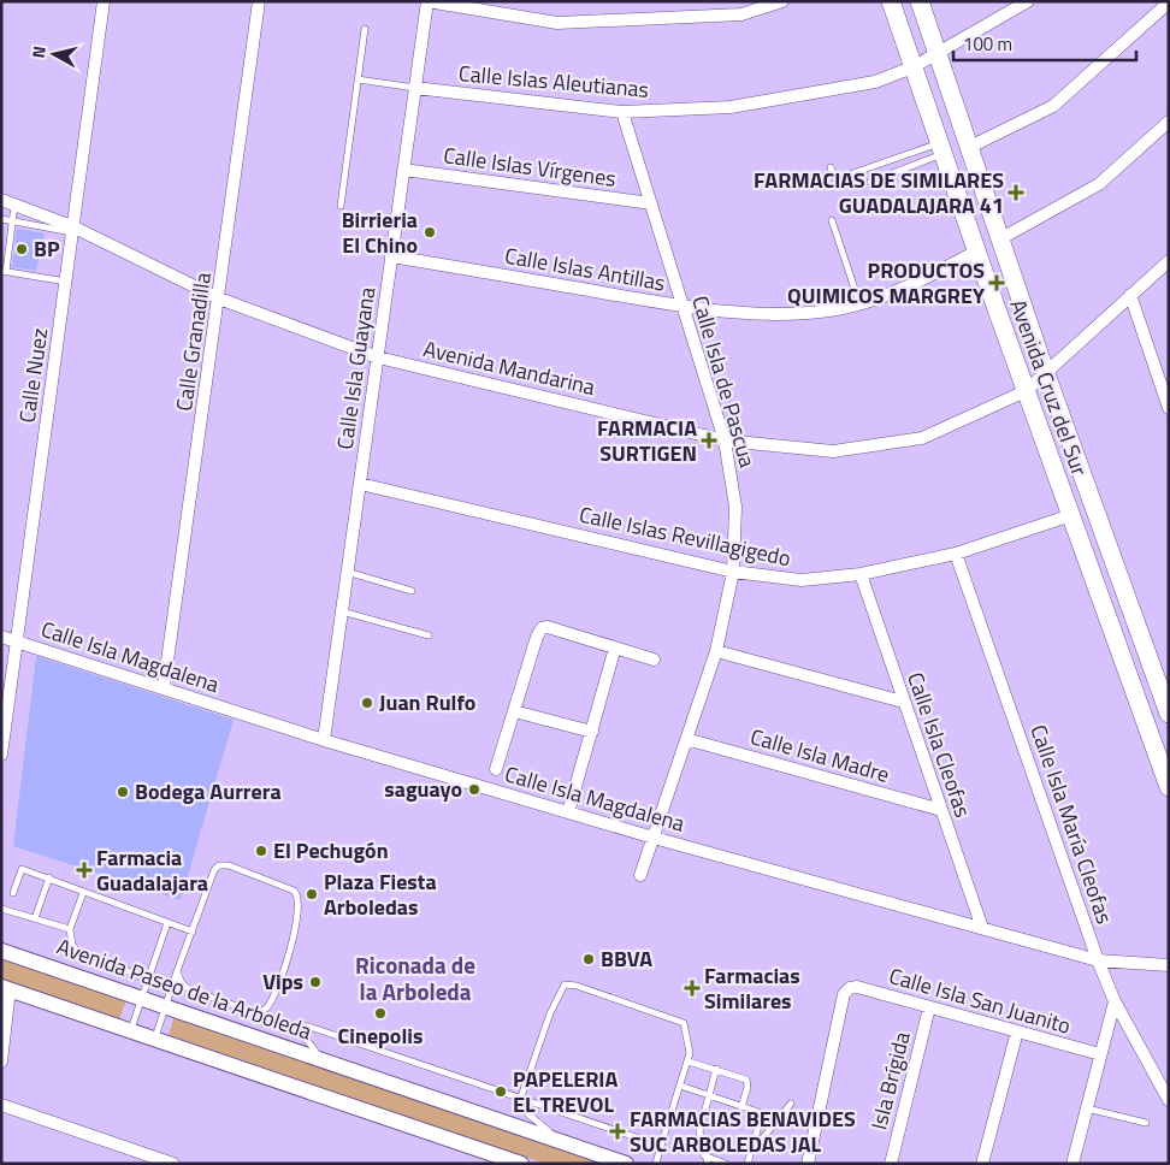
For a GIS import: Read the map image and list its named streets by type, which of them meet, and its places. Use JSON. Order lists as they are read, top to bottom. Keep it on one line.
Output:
{"streets":{"main road":["Avenida Cruz del Sur"],"street":["Calle Islas Aleutianas","Calle Islas Vírgenes","Calle Islas Antillas","Calle Granadilla","Calle Isla Guayana","Avenida Mandarina","Calle Nuez","Calle Isla de Pascua","Calle Islas Revillagigedo","Calle Isla Magdalena","Calle Isla Cleofas","Calle Isla Madre","Calle Isla María Cleofas","Avenida Paseo de la Arboleda","Calle Isla San Juanito","Isla Brígida"]},"crossings":[["Calle Islas Aleutianas","Calle Isla Guayana"],["Calle Islas Aleutianas","Calle Isla de Pascua"],["Calle Islas Aleutianas","Avenida Cruz del Sur"],["Calle Islas Vírgenes","Calle Isla Guayana"],["Calle Islas Vírgenes","Calle Isla de Pascua"],["Calle Islas Antillas","Calle Isla Guayana"],["Calle Islas Antillas","Calle Isla de Pascua"],["Calle Islas Antillas","Avenida Cruz del Sur"],["Calle Granadilla","Avenida Mandarina"],["Calle Granadilla","Calle Isla Magdalena"],["Calle Isla Guayana","Avenida Mandarina"],["Calle Isla Guayana","Calle Islas Revillagigedo"],["Calle Isla Guayana","Calle Isla Magdalena"],["Avenida Mandarina","Calle Nuez"],["Avenida Mandarina","Calle Isla de Pascua"],["Avenida Mandarina","Avenida Cruz del Sur"],["Calle Nuez","Calle Isla Magdalena"],["Calle Isla de Pascua","Calle Islas Revillagigedo"],["Calle Isla de Pascua","Calle Isla Magdalena"],["Calle Isla de Pascua","Calle Isla Madre"],["Avenida Cruz del Sur","Calle Islas Revillagigedo"],["Calle Islas Revillagigedo","Calle Isla Cleofas"],["Calle Islas Revillagigedo","Calle Isla María Cleofas"],["Calle Isla Magdalena","Calle Isla Cleofas"],["Calle Isla Magdalena","Calle Isla María Cleofas"],["Calle Isla Cleofas","Calle Isla Madre"],["Calle Isla San Juanito","Isla Brígida"]],"districts":["Riconada de la Arboleda"],"places":{"health":["FARMACIAS DE SIMILARES GUADALAJARA 41","PRODUCTOS QUIMICOS MARGREY","FARMACIA SURTIGEN","Farmacia Guadalajara","Farmacias Similares","FARMACIAS BENAVIDES SUC ARBOLEDAS JAL"],"other":["Birrieria El Chino","BP","Juan Rulfo","saguayo","Bodega Aurrera","El Pechugón","Plaza Fiesta Arboledas","BBVA","Vips","Cinepolis","PAPELERIA EL TREVOL"]},"scale_bar":"100 m","north":"left"}
